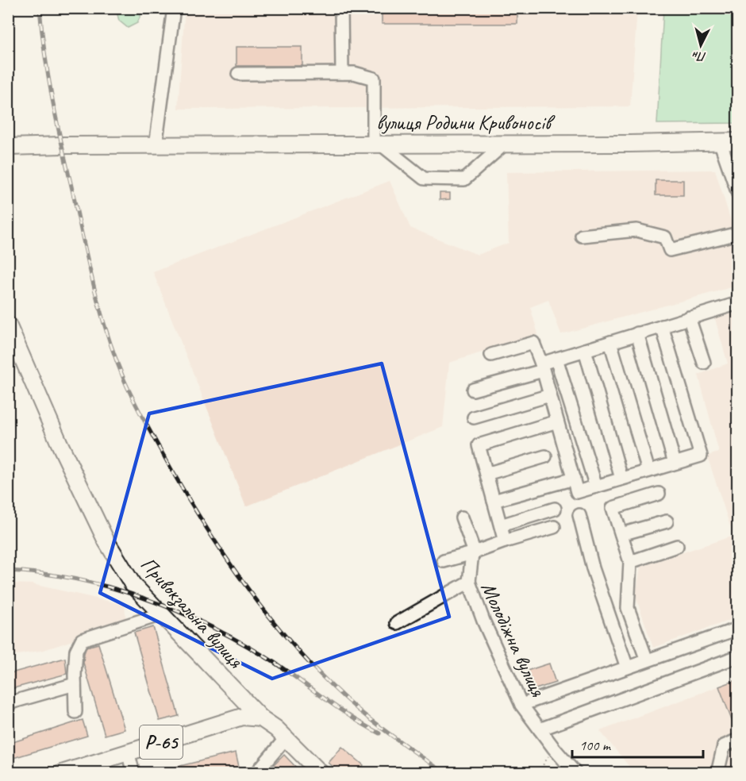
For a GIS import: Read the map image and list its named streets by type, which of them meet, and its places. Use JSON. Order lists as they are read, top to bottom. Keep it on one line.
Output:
{"streets":{"main road":["вулиця Родини Кривоносів","Привокзальна вулиця","Р-65"],"street":["Молодіжна вулиця"]},"crossings":[["Привокзальна вулиця","Р-65"]],"scale_bar":"100 m","north":"bottom"}
